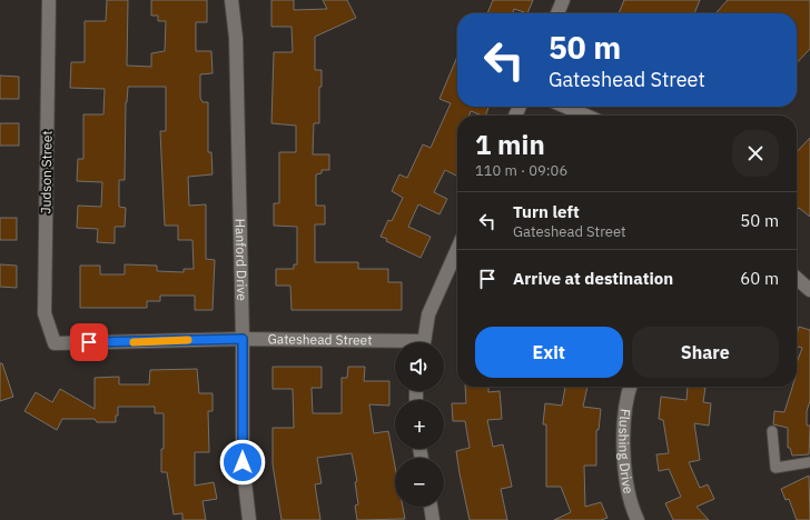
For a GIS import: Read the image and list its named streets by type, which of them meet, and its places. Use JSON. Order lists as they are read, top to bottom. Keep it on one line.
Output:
{"streets":{"street":["Judson Street","Hanford Drive","Gateshead Street","Flushing Drive"]},"crossings":[["Judson Street","Gateshead Street"],["Hanford Drive","Gateshead Street"]],"page":{"turn":["50 m","Gateshead Street"],"heading":["1 min","110 m · 09:06"],"list":[{"name":"Turn left","note":"Gateshead Street","value":"50 m"},{"name":"Arrive at destination","value":"60 m"}],"buttons":["Exit","Share"],"map_buttons":["+","−"]}}
